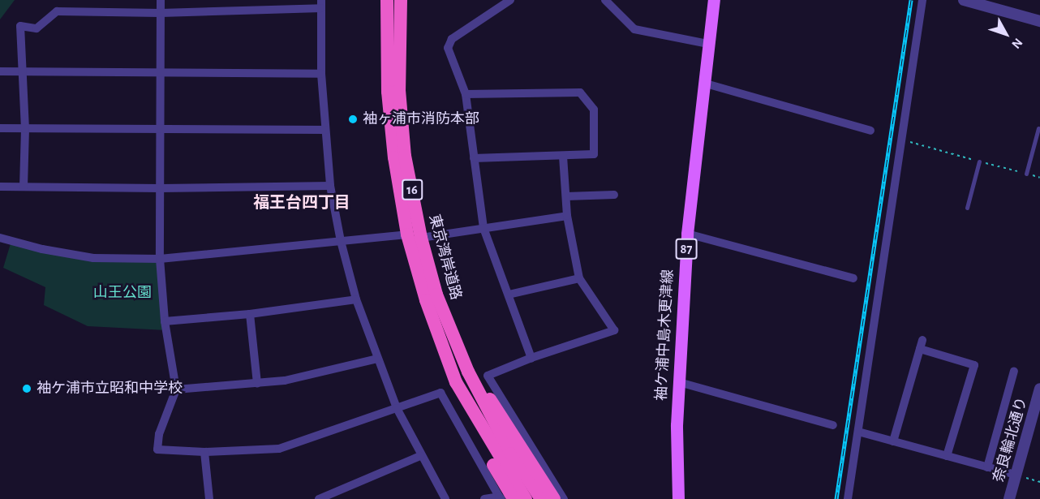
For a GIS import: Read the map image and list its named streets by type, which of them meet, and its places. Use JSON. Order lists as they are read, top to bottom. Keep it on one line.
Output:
{"streets":{"highway":["16","東京湾岸道路"],"main road":["87","袖ケ浦中島木更津線"],"street":["奈良輪北通り"]},"crossings":[["16","東京湾岸道路"]],"districts":["福王台四丁目"],"parks":["山王公園"],"places":["袖ヶ浦市消防本部","袖ケ浦市立昭和中学校"],"north":"bottom right"}
